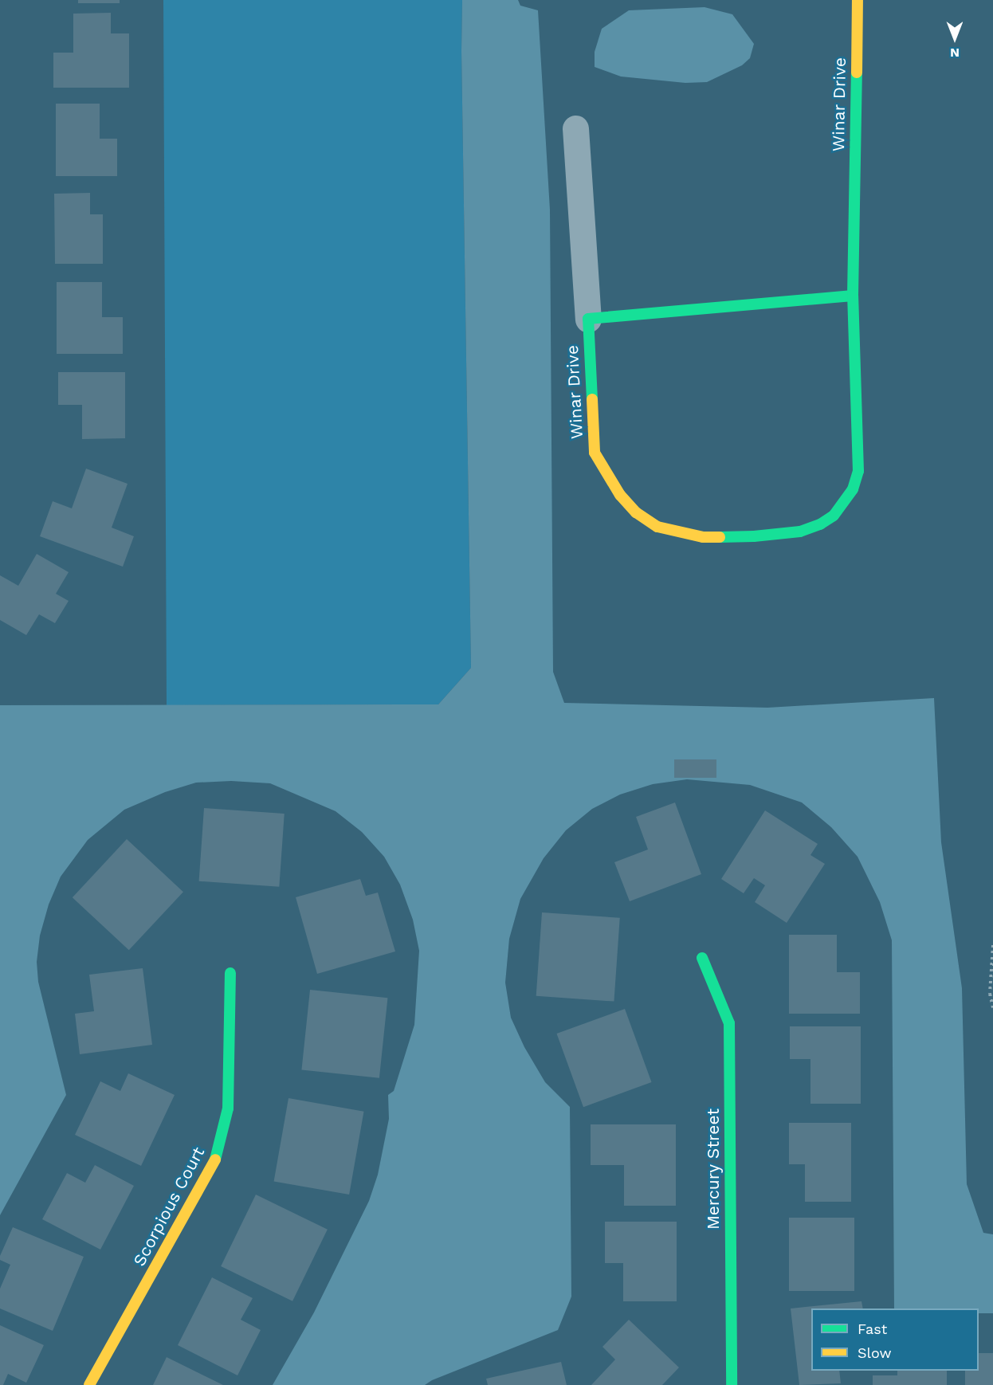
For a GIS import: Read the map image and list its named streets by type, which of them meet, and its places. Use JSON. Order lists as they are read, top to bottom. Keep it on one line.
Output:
{"streets":{"street":["Winar Drive","Mercury Street","Scorpious Court"]},"legend":["Fast","Slow"],"north":"bottom"}
